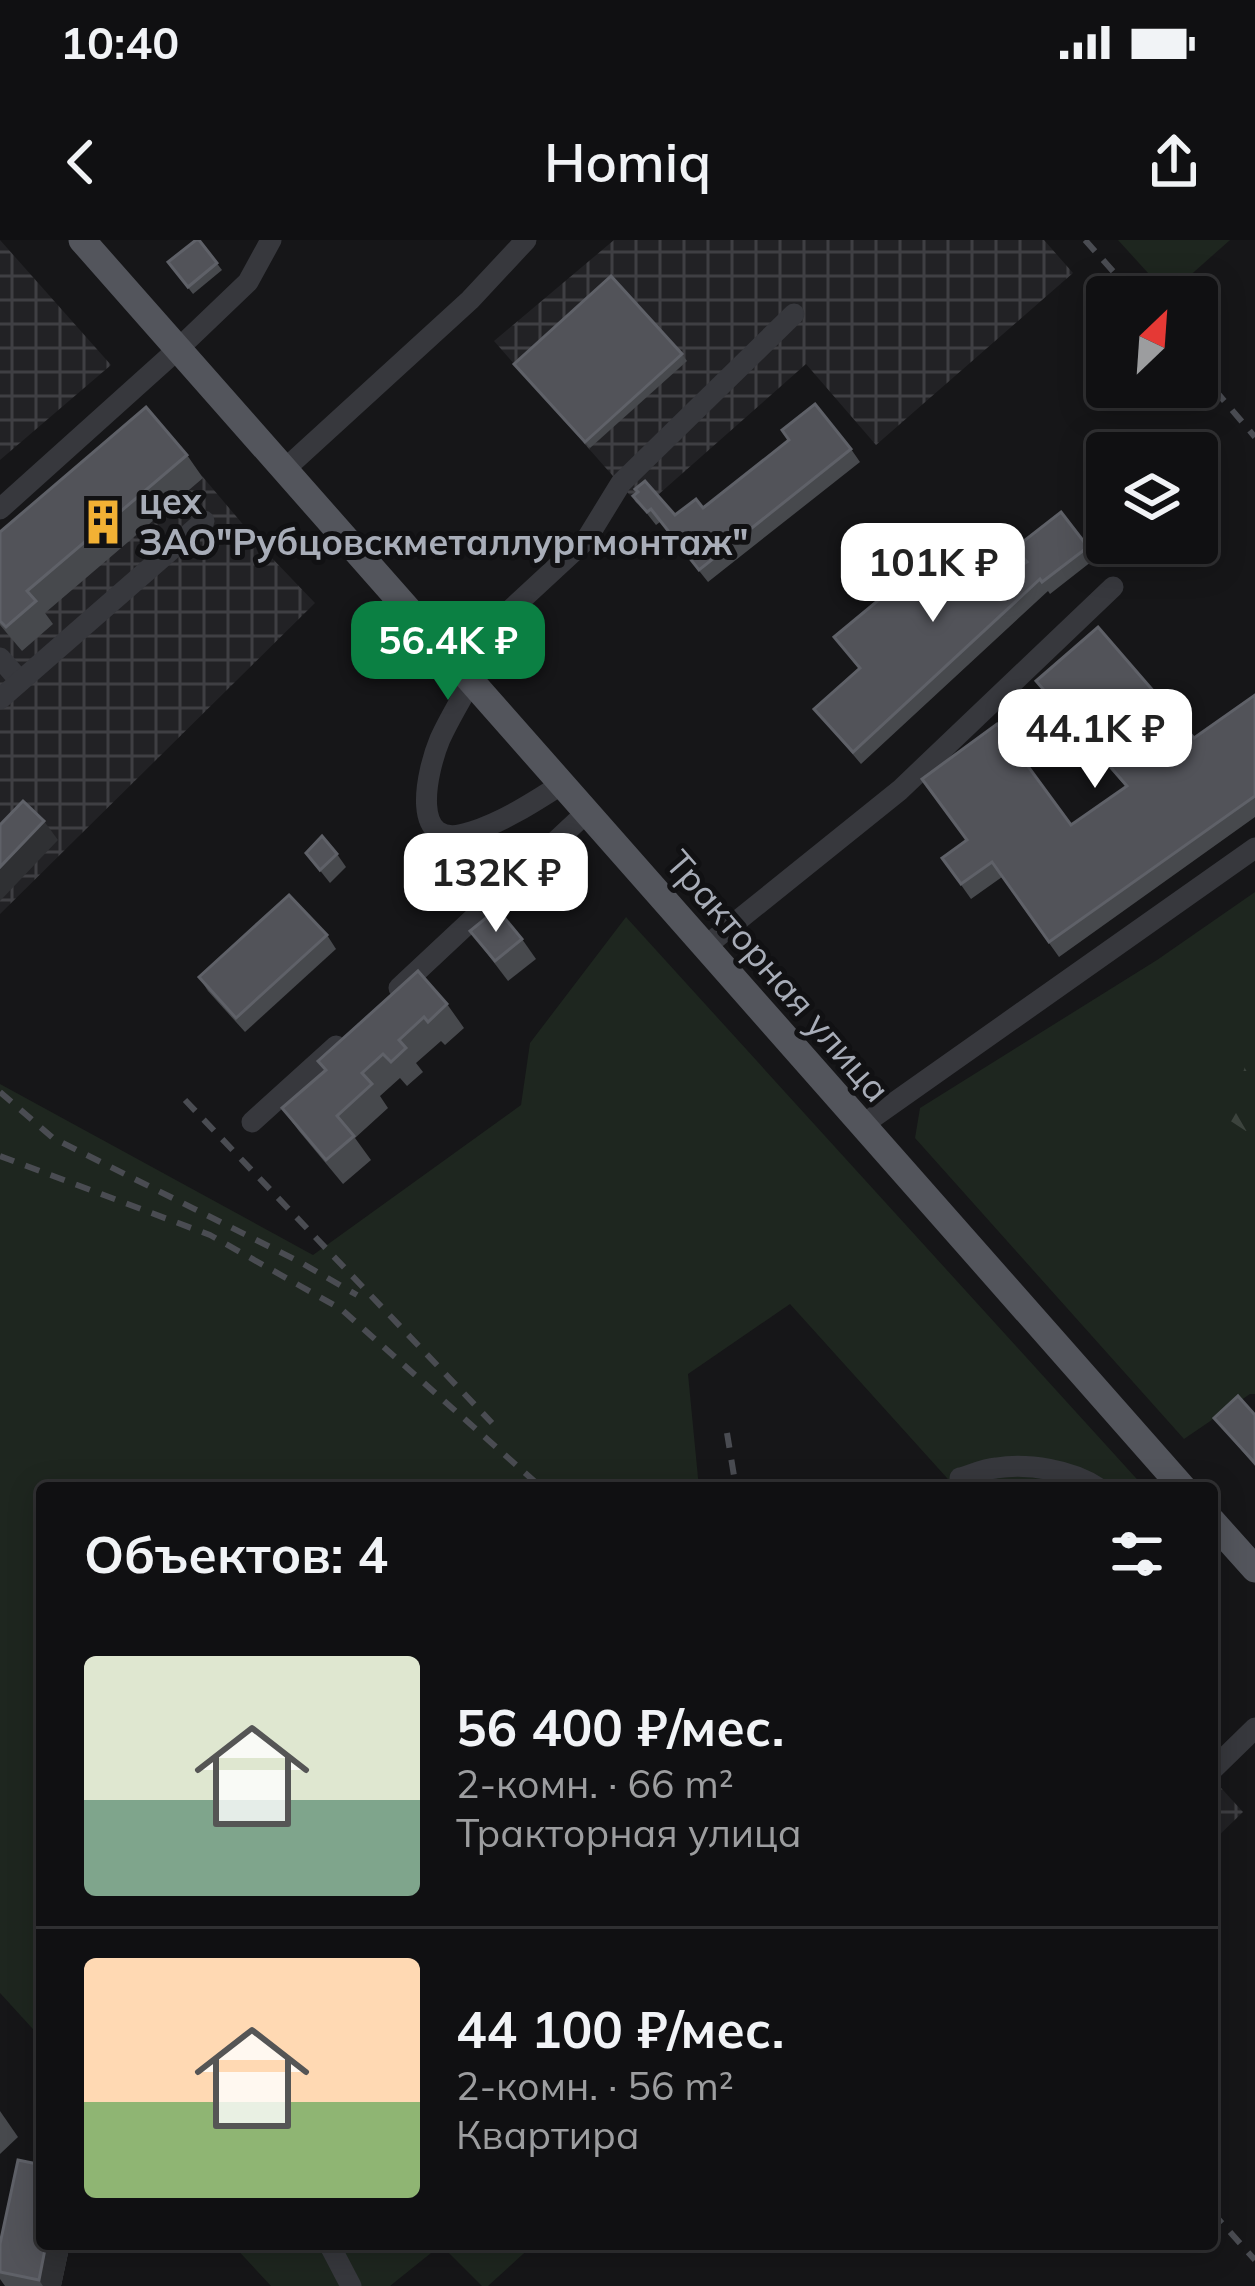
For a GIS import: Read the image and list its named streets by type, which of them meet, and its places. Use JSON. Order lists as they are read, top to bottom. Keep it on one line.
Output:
{"streets":{"main road":["Тракторная улица"]},"places":{"building":["цех ЗАО\"Рубцовскметаллургмонтаж\""]},"north":"top right","page":{"status":"10:40","header":"Homiq","price":["101K ₽","56.4K ₽","44.1K ₽","132K ₽"],"heading":"Объектов: 4","list":[{"name":"56 400 ₽/мес.","note":"2-комн. · 66 m² · Тракторная улица"},{"name":"44 100 ₽/мес.","note":"2-комн. · 56 m² · Квартира"}]}}
